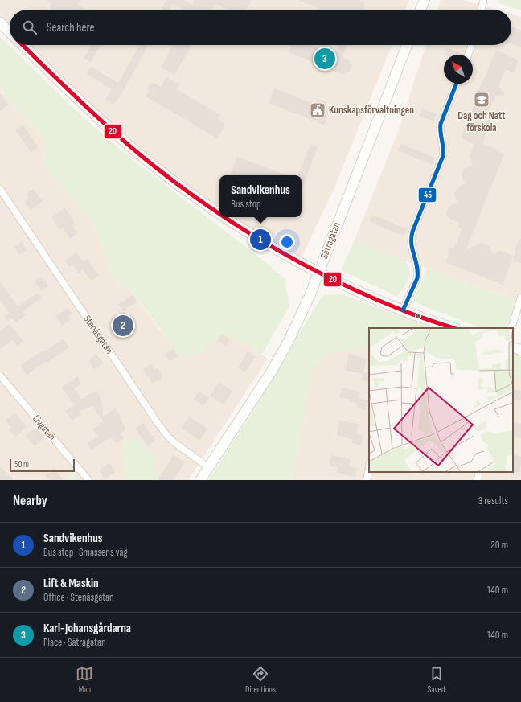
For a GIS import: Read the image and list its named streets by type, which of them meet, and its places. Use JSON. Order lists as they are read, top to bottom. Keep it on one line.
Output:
{"streets":{"street":["Sätragatan","Stenåsgatan","Livgatan"]},"crossings":[["Sätragatan","Stenåsgatan"]],"places":{"school or university":["Dag och Natt förskola"],"public building":["Kunskapsförvaltningen"]},"lines":["transit line 20","transit line 45"],"scale_bar":"50 m","north":"top left","page":{"search":"Search here","pins":["3","1","2"],"popup":["Sandvikenhus","Bus stop"],"scale":"50 m","heading":["Nearby","3 results"],"list":[{"mark":"1","name":"Sandvikenhus","note":"Bus stop · Smassens väg","value":"20 m"},{"mark":"2","name":"Lift & Maskin","note":"Office · Stenåsgatan","value":"140 m"},{"mark":"3","name":"Karl-Johansgårdarna","note":"Place · Sätragatan","value":"140 m"}],"nav":["Map","Directions","Saved"]}}
